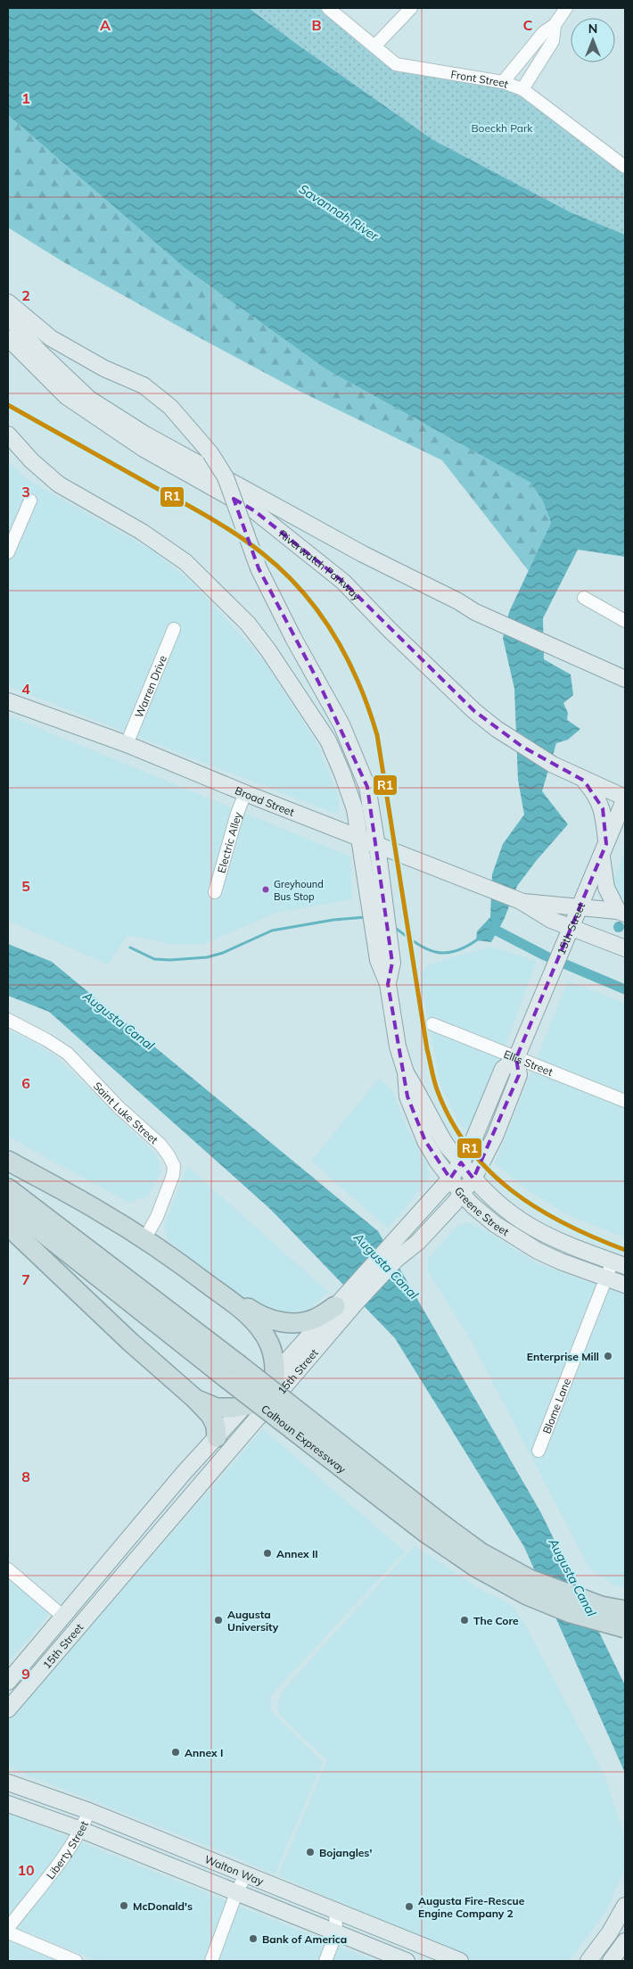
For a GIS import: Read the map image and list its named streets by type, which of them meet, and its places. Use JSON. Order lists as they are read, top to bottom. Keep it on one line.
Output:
{"streets":{"highway":["Calhoun Expressway"],"main road":["Riverwatch Parkway","Broad Street","15th Street","Greene Street","Walton Way"],"street":["Front Street","Warren Drive","Electric Alley","Ellis Street","Saint Luke Street","Blome Lane","Liberty Street"]},"crossings":[["Riverwatch Parkway","15th Street"],["Warren Drive","Broad Street"],["Broad Street","Electric Alley"],["Broad Street","15th Street"],["Broad Street","Greene Street"],["15th Street","Ellis Street"],["15th Street","Greene Street"],["Greene Street","Blome Lane"],["Liberty Street","Walton Way"]],"water":["Savannah River","Augusta Canal"],"parks":["Boeckh Park"],"places":["Greyhound Bus Stop","Enterprise Mill","Annex II","Augusta University","The Core","Annex I","Bojangles'","McDonald's","Augusta Fire-Rescue Engine Company 2","Bank of America"],"lines":["transit line R1"],"north":"top","grid":{"columns":["A","B","C"],"rows":["1","2","3","4","5","6","7","8","9","10"]}}
